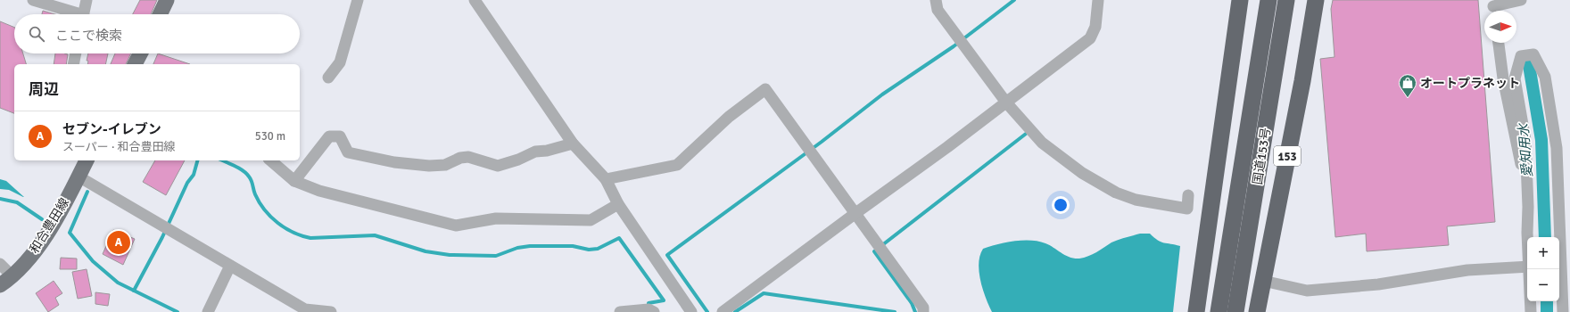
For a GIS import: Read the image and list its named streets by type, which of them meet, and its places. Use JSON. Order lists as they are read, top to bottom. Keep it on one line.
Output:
{"streets":{"highway":["国道153号","153"],"main road":["和合豊田線"]},"water":["愛知用水"],"places":{"shop":["オートプラネット"]},"north":"right","page":{"search":"ここで検索","heading":"周辺","list":[{"mark":"A","name":"セブン-イレブン","note":"スーパー · 和合豊田線","value":"530 m"}],"pins":"A","map_buttons":["+","−"]}}
